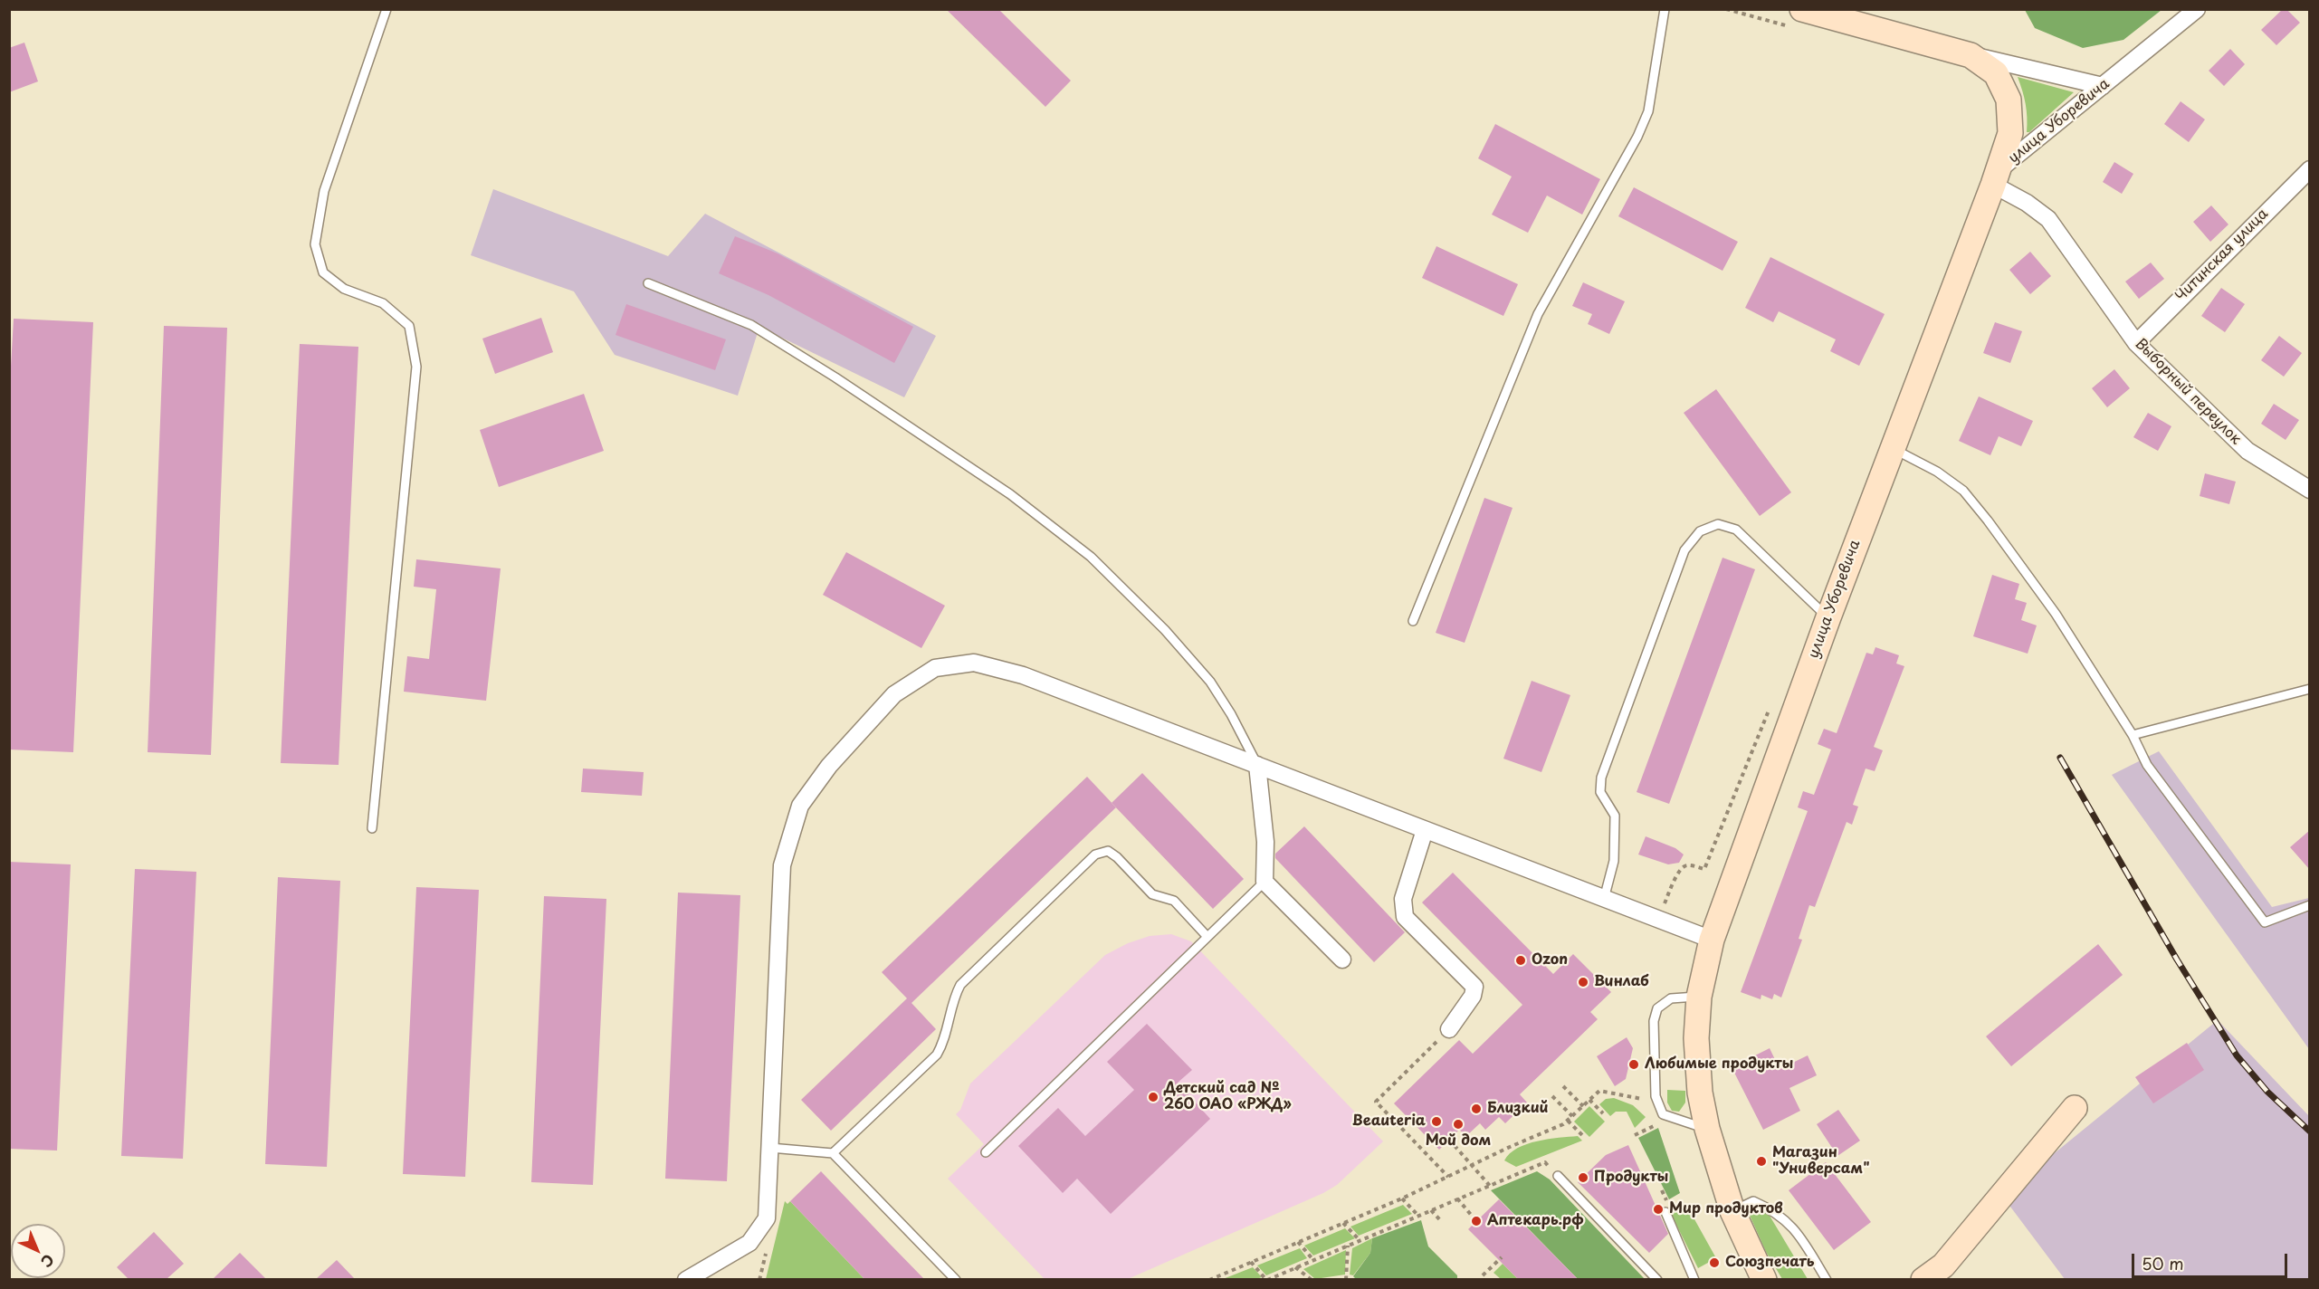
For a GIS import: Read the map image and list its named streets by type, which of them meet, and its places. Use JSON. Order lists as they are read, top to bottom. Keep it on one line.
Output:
{"streets":{"main road":["улица Уборевича"],"street":["Читинская улица","Выборный переулок"]},"crossings":[["улица Уборевича","Выборный переулок"],["Читинская улица","Выборный переулок"]],"places":["Ozon","Винлаб","Любимые продукты","Детский сад № 260 ОАО «РЖД»","Близкий","Beauteria","Мой дом","Магазин \"Универсам\"","Продукты","Мир продуктов","Аптекарь.рф","Союзпечать"],"scale_bar":"50 m","north":"bottom right"}
